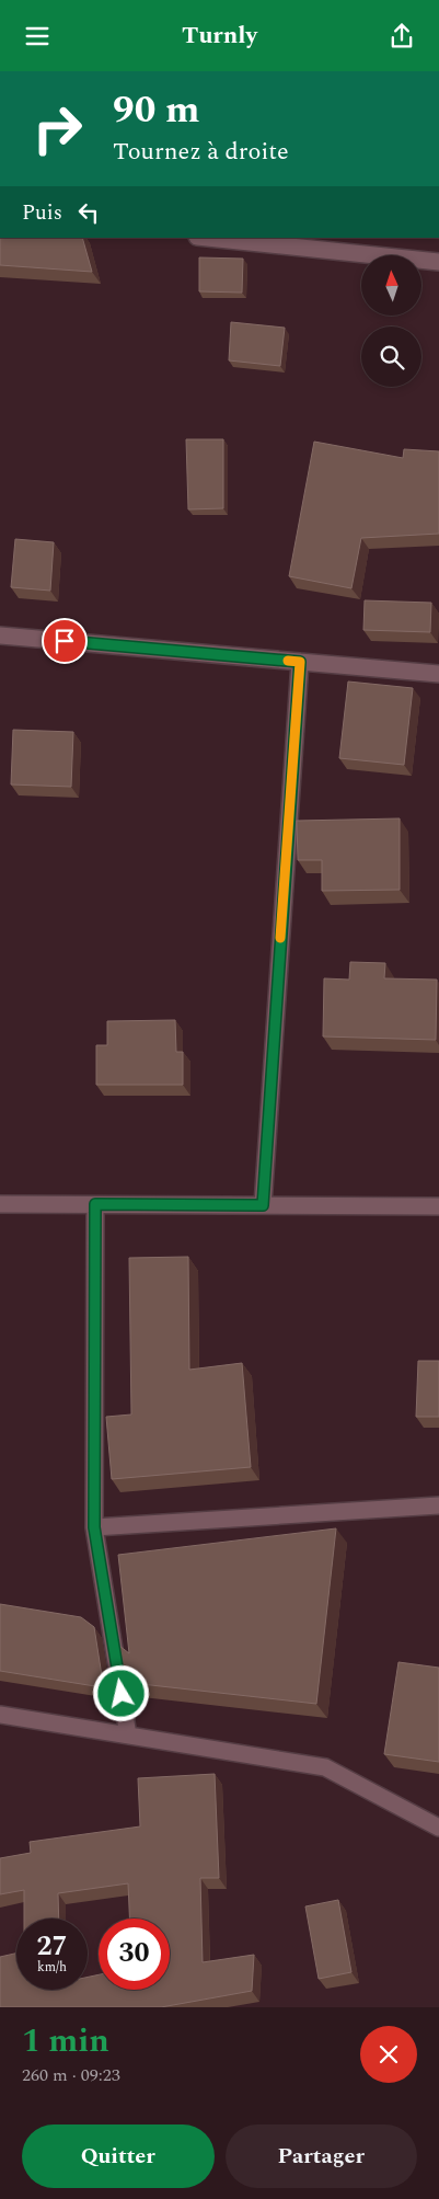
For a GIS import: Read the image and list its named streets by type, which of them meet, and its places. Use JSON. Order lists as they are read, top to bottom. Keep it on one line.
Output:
{"north":"top","page":{"header":"Turnly","turn":["90 m","Tournez à droite"],"then":"Puis","speed":"27 km/h","limit":"30","heading":["1 min","260 m · 09:23"],"buttons":["Quitter","Partager"]}}
